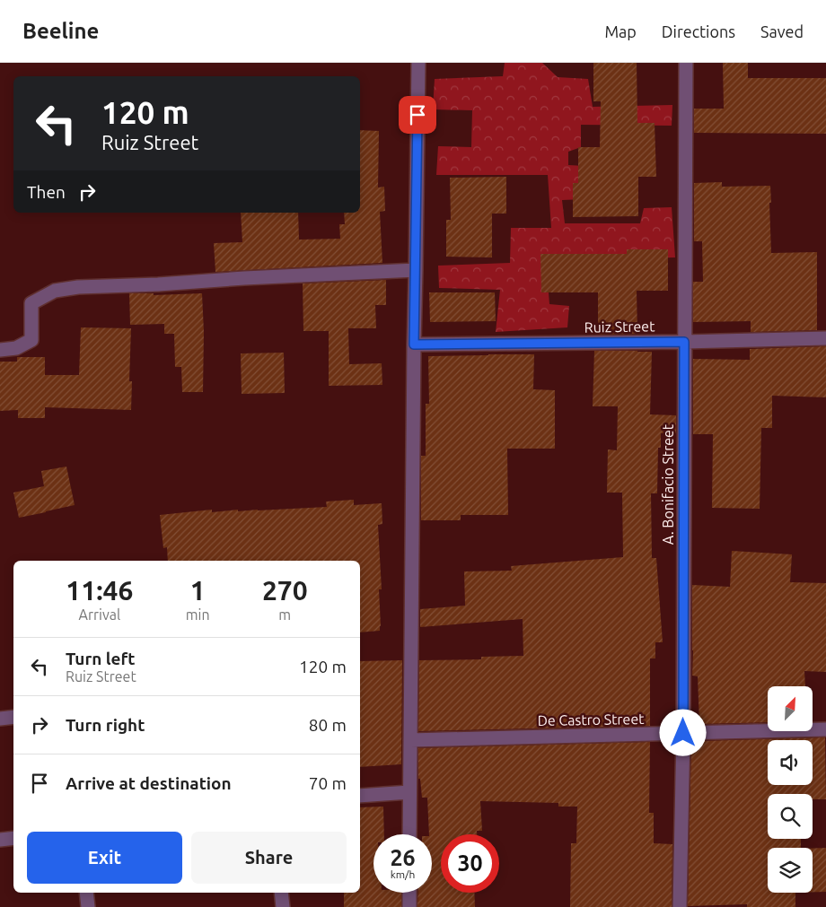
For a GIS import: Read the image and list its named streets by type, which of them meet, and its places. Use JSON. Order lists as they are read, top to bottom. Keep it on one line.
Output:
{"streets":{"street":["Ruiz Street","A. Bonifacio Street","De Castro Street"]},"crossings":[["Ruiz Street","A. Bonifacio Street"],["A. Bonifacio Street","De Castro Street"]],"north":"top right","page":{"header":"Beeline","nav":["Map","Directions","Saved"],"turn":["120 m","Ruiz Street"],"then":"Then","eta":["11:46","Arrival","1","min","270","m"],"list":[{"name":"Turn left","note":"Ruiz Street","value":"120 m"},{"name":"Turn right","value":"80 m"},{"name":"Arrive at destination","value":"70 m"}],"buttons":["Exit","Share"],"speed":"26 km/h","limit":"30"}}
